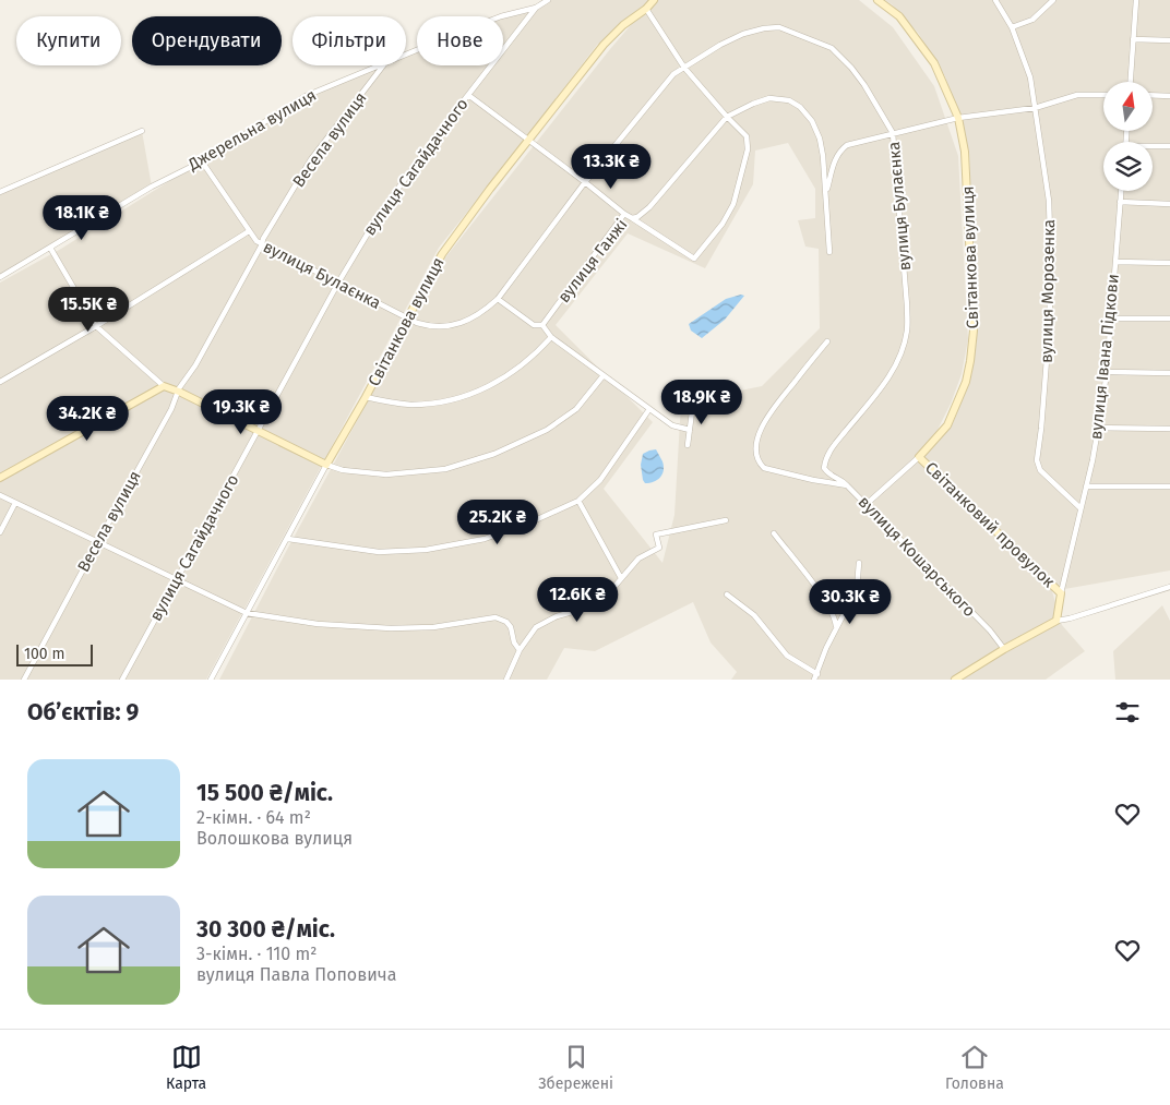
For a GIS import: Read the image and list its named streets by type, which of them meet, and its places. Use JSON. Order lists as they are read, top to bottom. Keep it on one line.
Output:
{"streets":{"street":["Джерельна вулиця","Весела вулиця","вулиця Сагайдачного","вулиця Булаєнка","Світанкова вулиця","вулиця Ганжі","вулиця Морозенка","вулиця Івана Підкови","Світанковий провулок","вулиця Кошарського"]},"crossings":[["Джерельна вулиця","вулиця Сагайдачного"],["Джерельна вулиця","вулиця Булаєнка"],["Весела вулиця","вулиця Булаєнка"],["вулиця Сагайдачного","вулиця Булаєнка"],["вулиця Булаєнка","Світанкова вулиця"],["вулиця Булаєнка","вулиця Кошарського"],["Світанкова вулиця","Світанковий провулок"],["Світанкова вулиця","вулиця Кошарського"],["вулиця Морозенка","вулиця Івана Підкови"],["вулиця Івана Підкови","Світанковий провулок"]],"scale_bar":"100 m","north":"top","page":{"chip":["Купити","Орендувати","Фільтри","Нове"],"price":["13.3K ₴","18.1K ₴","15.5K ₴","18.9K ₴","19.3K ₴","34.2K ₴","25.2K ₴","12.6K ₴","30.3K ₴"],"scale":"100 m","heading":"Об’єктів: 9","list":[{"name":"15 500 ₴/міс.","note":"2-кімн. · 64 m² · Волошкова вулиця"},{"name":"30 300 ₴/міс.","note":"3-кімн. · 110 m² · вулиця Павла Поповича"}],"tabs":["Карта","Збережені","Головна"]}}
